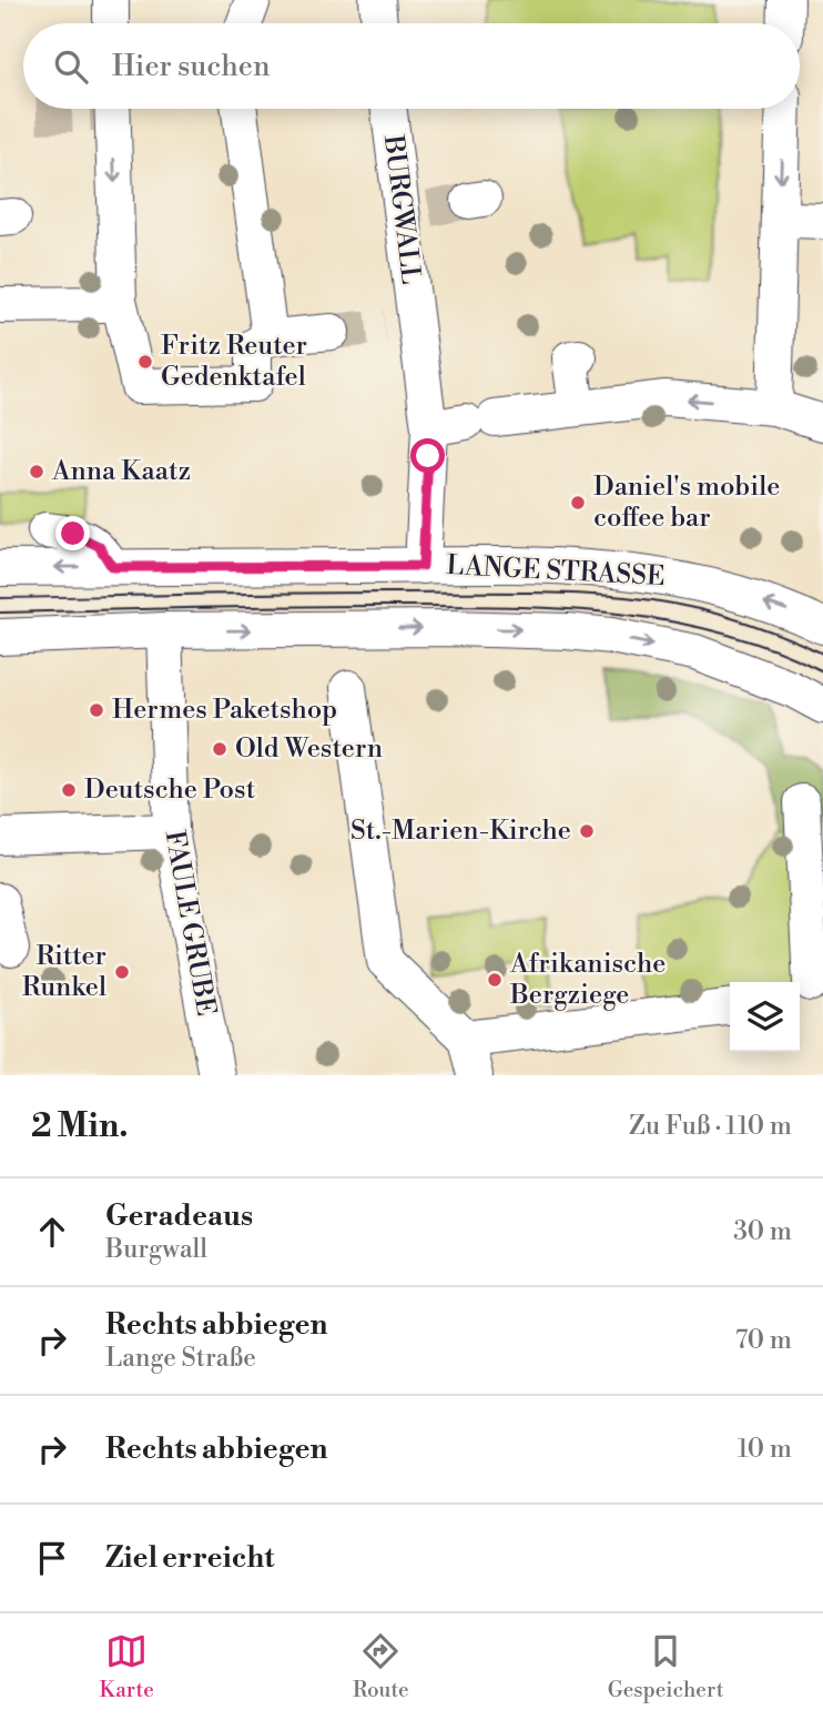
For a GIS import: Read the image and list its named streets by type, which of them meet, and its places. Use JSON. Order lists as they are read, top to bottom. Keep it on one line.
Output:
{"streets":{"street":["BURGWALL","LANGE STRASSE","FAULE GRUBE"]},"crossings":[["BURGWALL","LANGE STRASSE"]],"places":["Fritz Reuter Gedenktafel","Anna Kaatz","Daniel's mobile coffee bar","Hermes Paketshop","Old Western","Deutsche Post","St.-Marien-Kirche","Ritter Runkel","Afrikanische Bergziege"],"page":{"search":"Hier suchen","heading":["2 Min.","Zu Fuß · 110 m"],"list":[["Geradeaus","Burgwall","30 m"],["Rechts abbiegen","Lange Straße","70 m"],["Rechts abbiegen","10 m"],"Ziel erreicht"],"nav":["Karte","Route","Gespeichert"]}}
